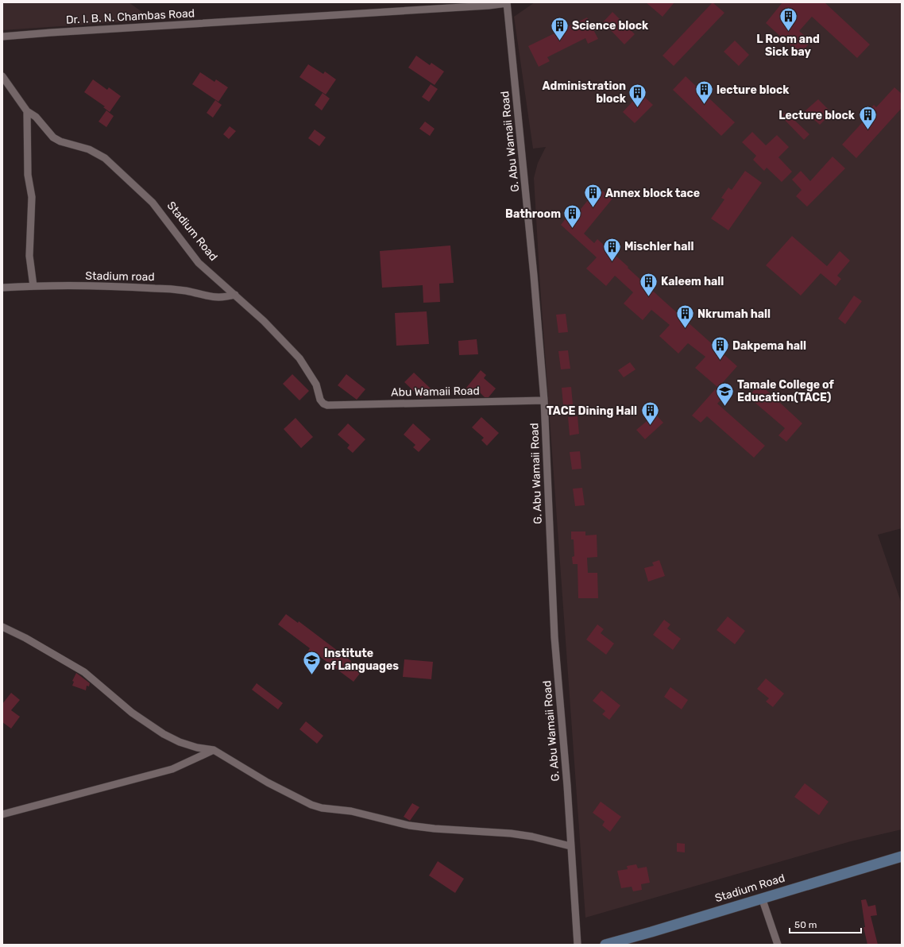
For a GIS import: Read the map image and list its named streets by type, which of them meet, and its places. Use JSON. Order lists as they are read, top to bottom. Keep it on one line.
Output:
{"streets":{"main road":["Stadium Road"],"street":["Dr. I. B. N. Chambas Road","G. Abu Wamaii Road","Stadium road","Abu Wamaii Road"]},"crossings":[["Dr. I. B. N. Chambas Road","G. Abu Wamaii Road"],["G. Abu Wamaii Road","Abu Wamaii Road"],["Stadium Road","Stadium road"],["Stadium Road","Abu Wamaii Road"]],"places":{"building":["L Room and Sick bay","Science block","lecture block","Administration block","Lecture block","Annex block tace","Bathroom","Mischler hall","Kaleem hall","Nkrumah hall","Dakpema hall","TACE Dining Hall"],"school or university":["Tamale College of Education(TACE)","Institute of Languages"]},"scale_bar":"50 m"}
